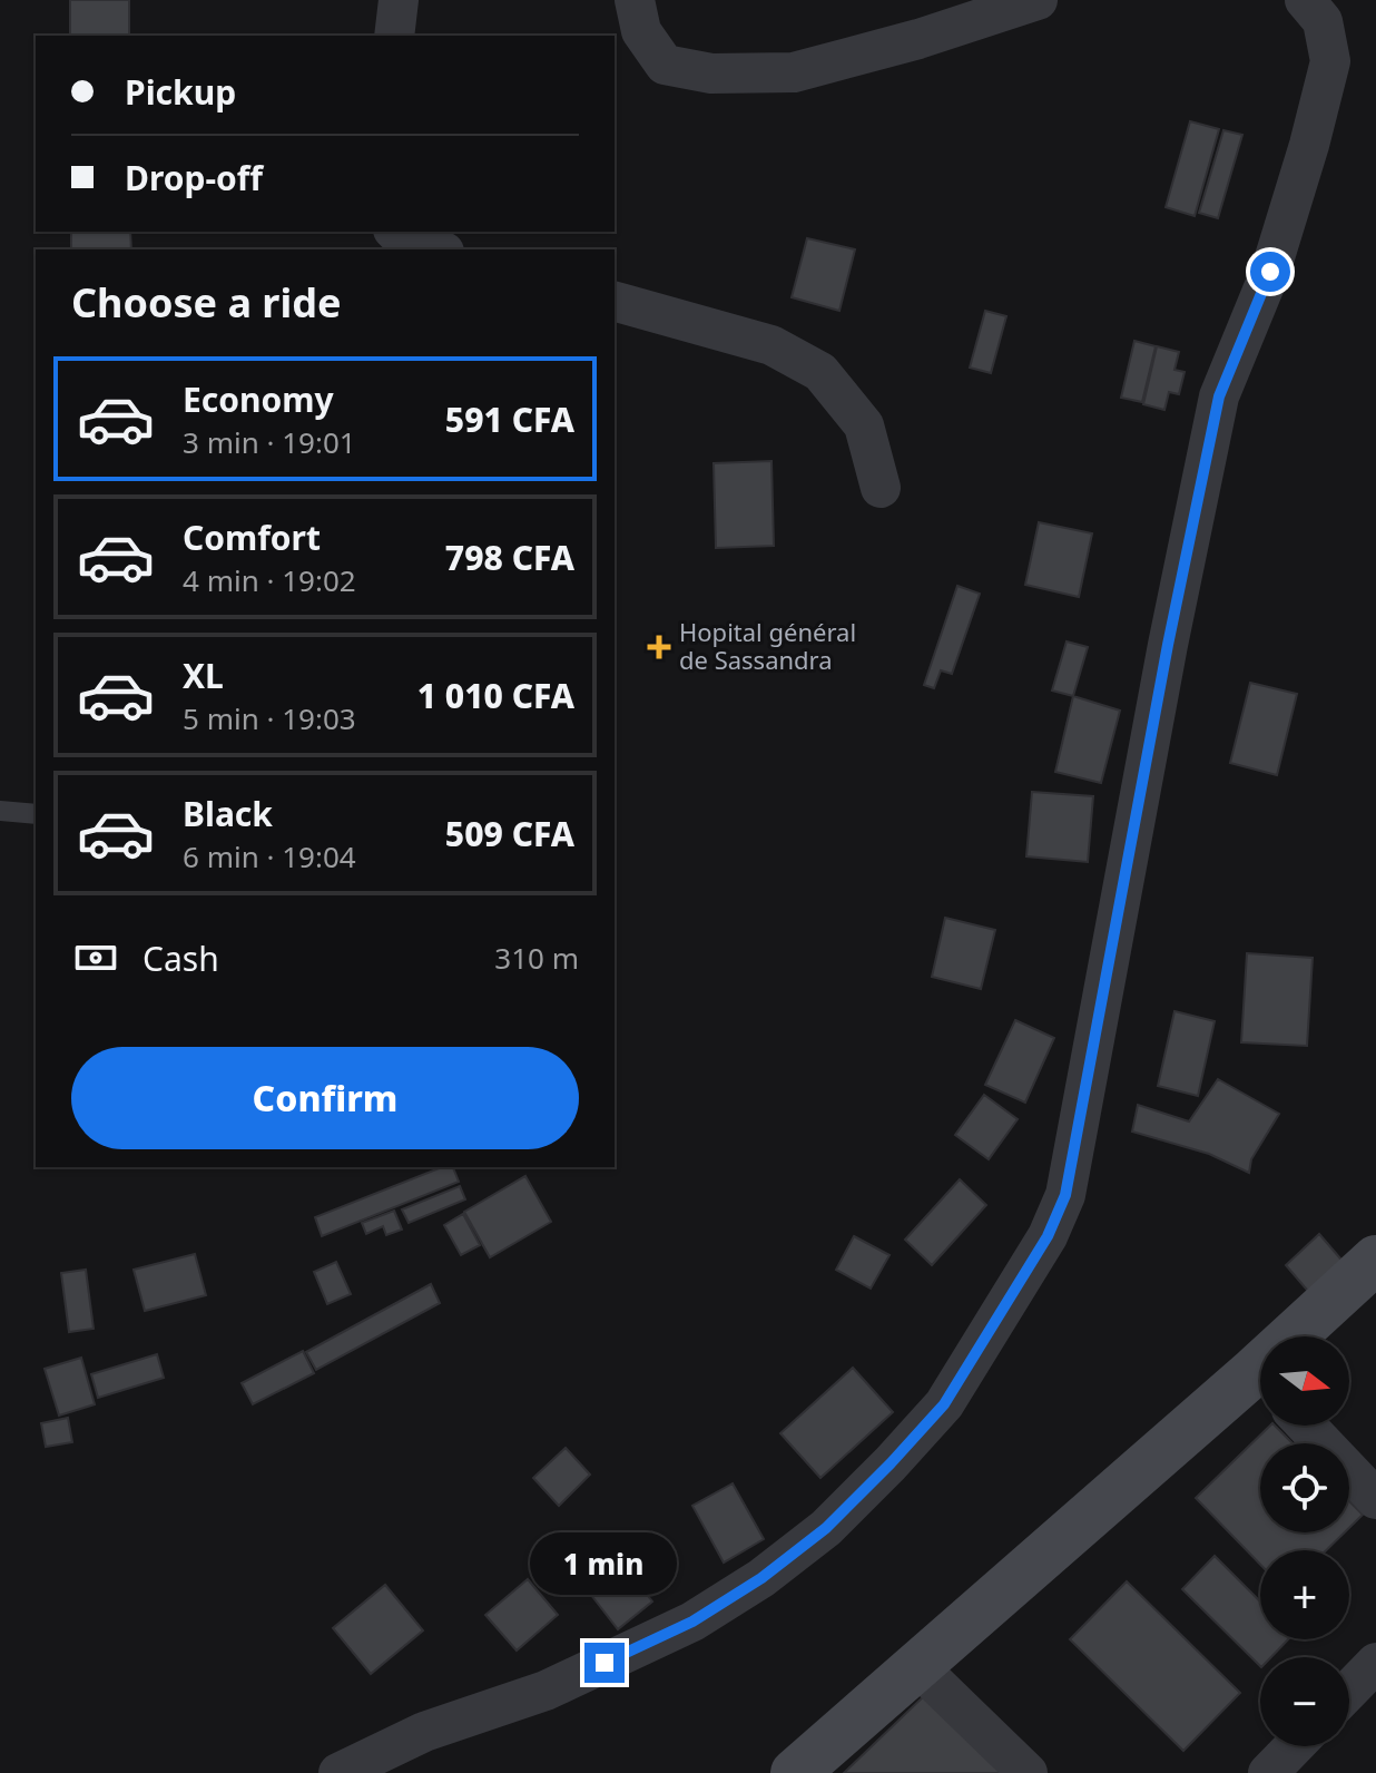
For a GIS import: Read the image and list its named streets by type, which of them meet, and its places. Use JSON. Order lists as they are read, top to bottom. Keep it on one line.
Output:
{"places":{"health":["Hopital général de Sassandra"]},"north":"right","page":{"banner":["Pickup","Drop-off"],"heading":"Choose a ride","list":[{"name":"Economy","note":"3 min · 19:01","value":"591 CFA"},{"name":"Comfort","note":"4 min · 19:02","value":"798 CFA"},{"name":"XL","note":"5 min · 19:03","value":"1 010 CFA"},{"name":"Black","note":"6 min · 19:04","value":"509 CFA"}],"pay":["Cash","310 m"],"buttons":"Confirm","map_buttons":["+","−"],"bubble":"1 min"}}
